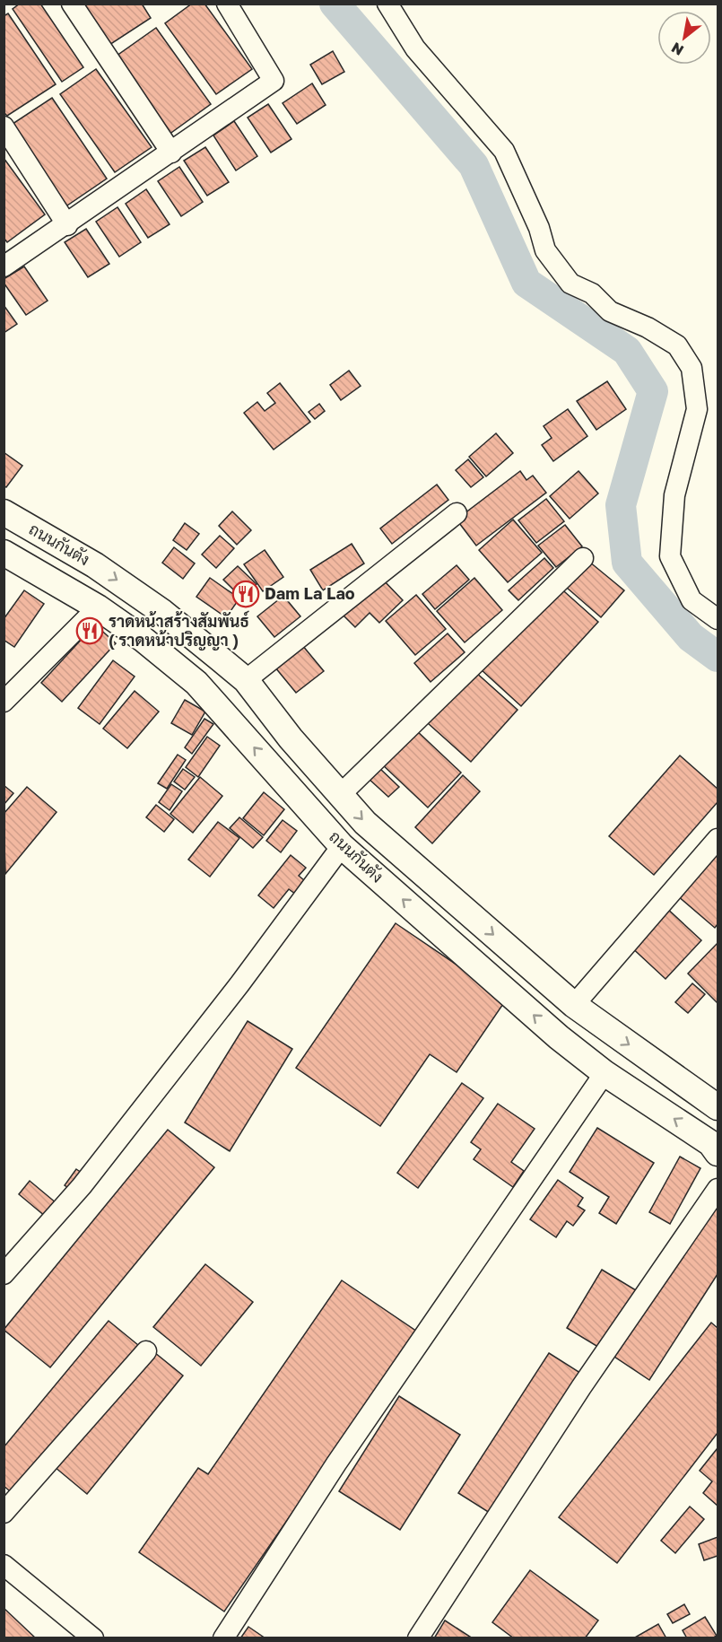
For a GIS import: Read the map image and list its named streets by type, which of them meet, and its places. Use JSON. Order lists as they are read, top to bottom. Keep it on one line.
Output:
{"streets":{"main road":["ถนนกันตัง"]},"places":{"restaurant":["Dam La Lao","ราดหน้าสร้างสัมพันธ์ ( ราดหน้าปริญญา )"]},"north":"bottom left"}
